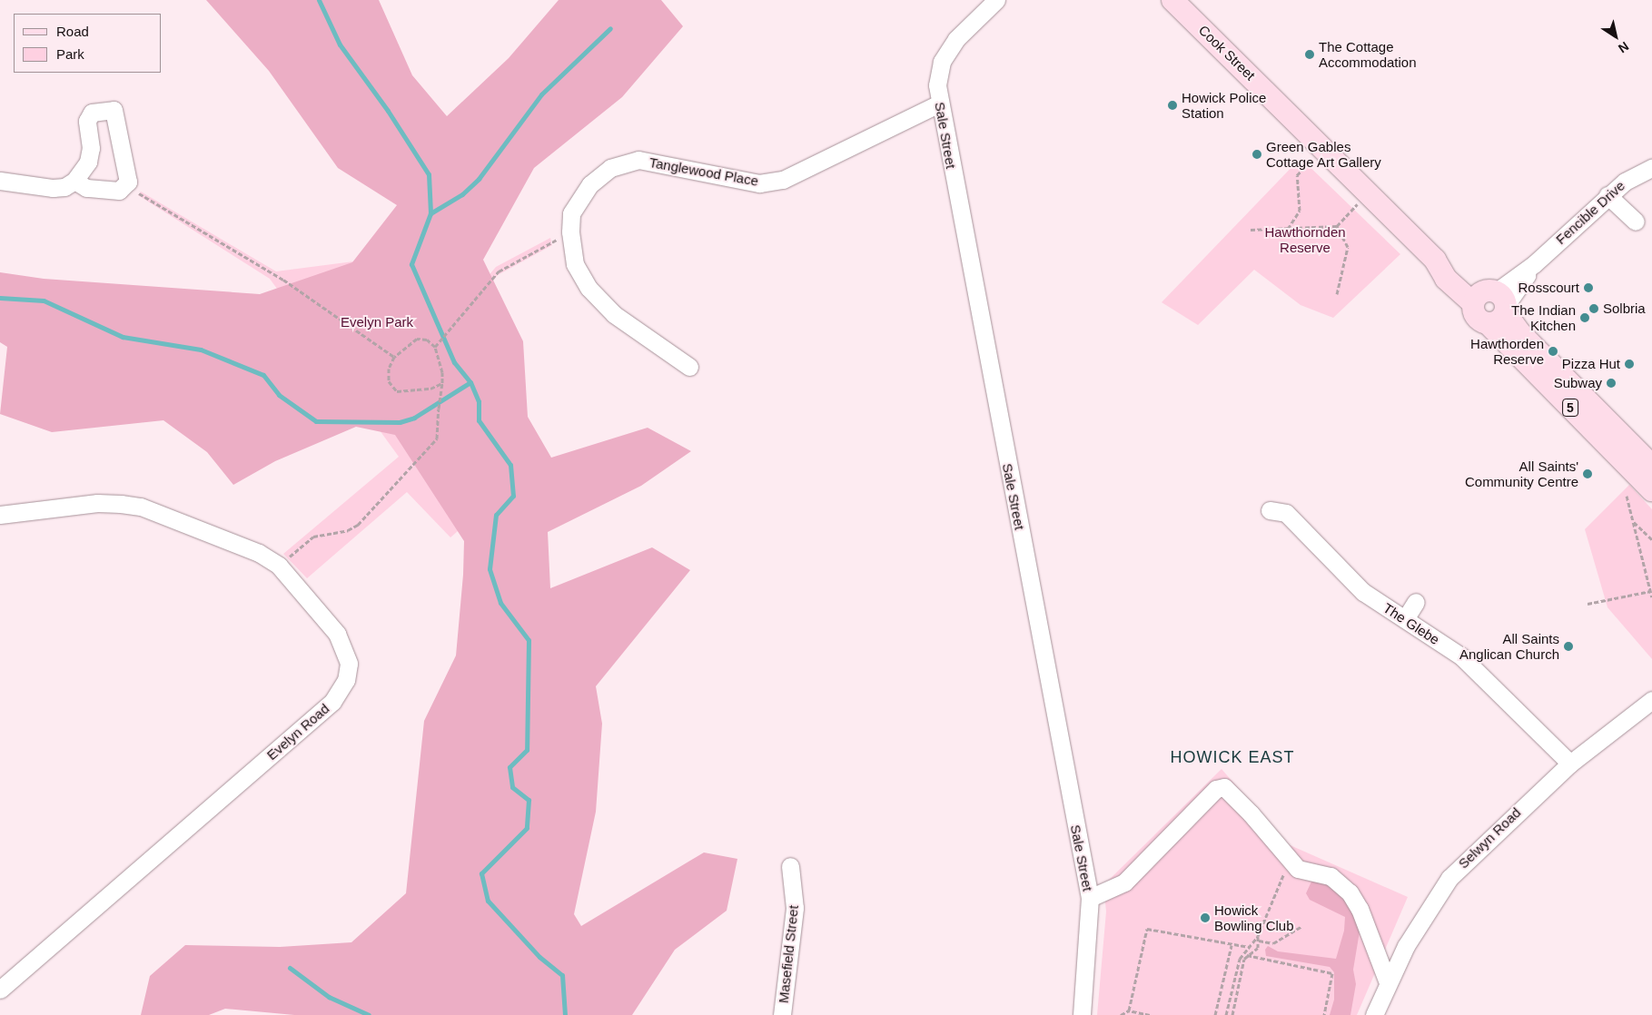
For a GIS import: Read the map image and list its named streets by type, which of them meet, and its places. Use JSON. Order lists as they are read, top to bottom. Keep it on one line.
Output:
{"streets":{"main road":["Cook Street","5"],"street":["Sale Street","Tanglewood Place","Fencible Drive","The Glebe","Evelyn Road","Selwyn Road","Masefield Street"]},"crossings":[["Cook Street","Fencible Drive"],["Sale Street","Tanglewood Place"],["The Glebe","Selwyn Road"]],"districts":["HOWICK EAST"],"parks":["Hawthornden Reserve","Evelyn Park"],"places":["The Cottage Accommodation","Howick Police Station","Green Gables Cottage Art Gallery","Rosscourt","Solbria","The Indian Kitchen","Hawthorden Reserve","Pizza Hut","Subway","All Saints' Community Centre","All Saints Anglican Church","Howick Bowling Club"],"legend":["Road","Park"],"north":"bottom right"}
